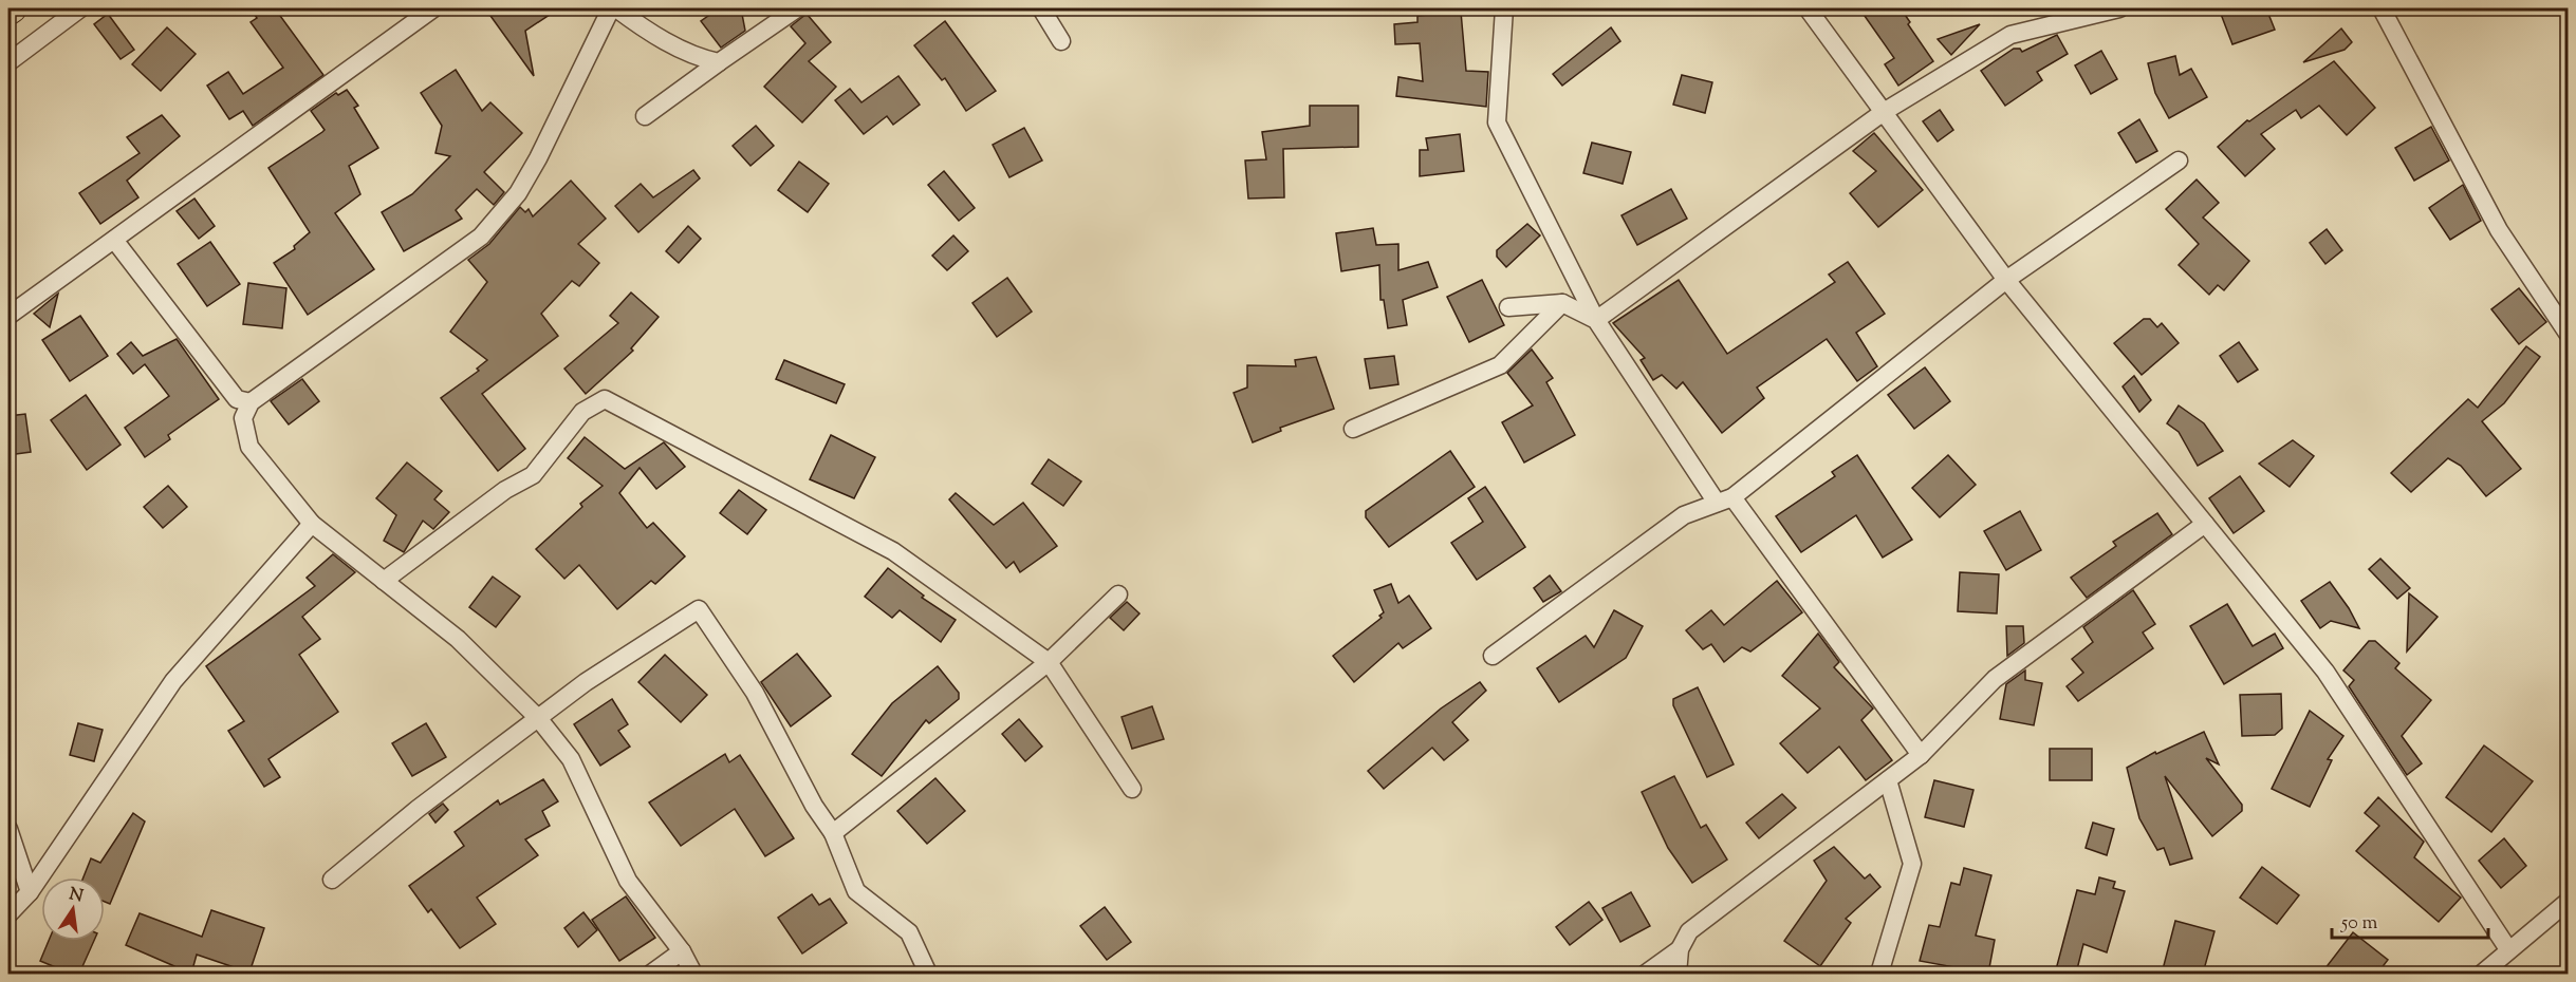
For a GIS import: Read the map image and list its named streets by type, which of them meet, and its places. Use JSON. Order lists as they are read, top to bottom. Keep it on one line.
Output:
{"scale_bar":"50 m","north":"top"}
